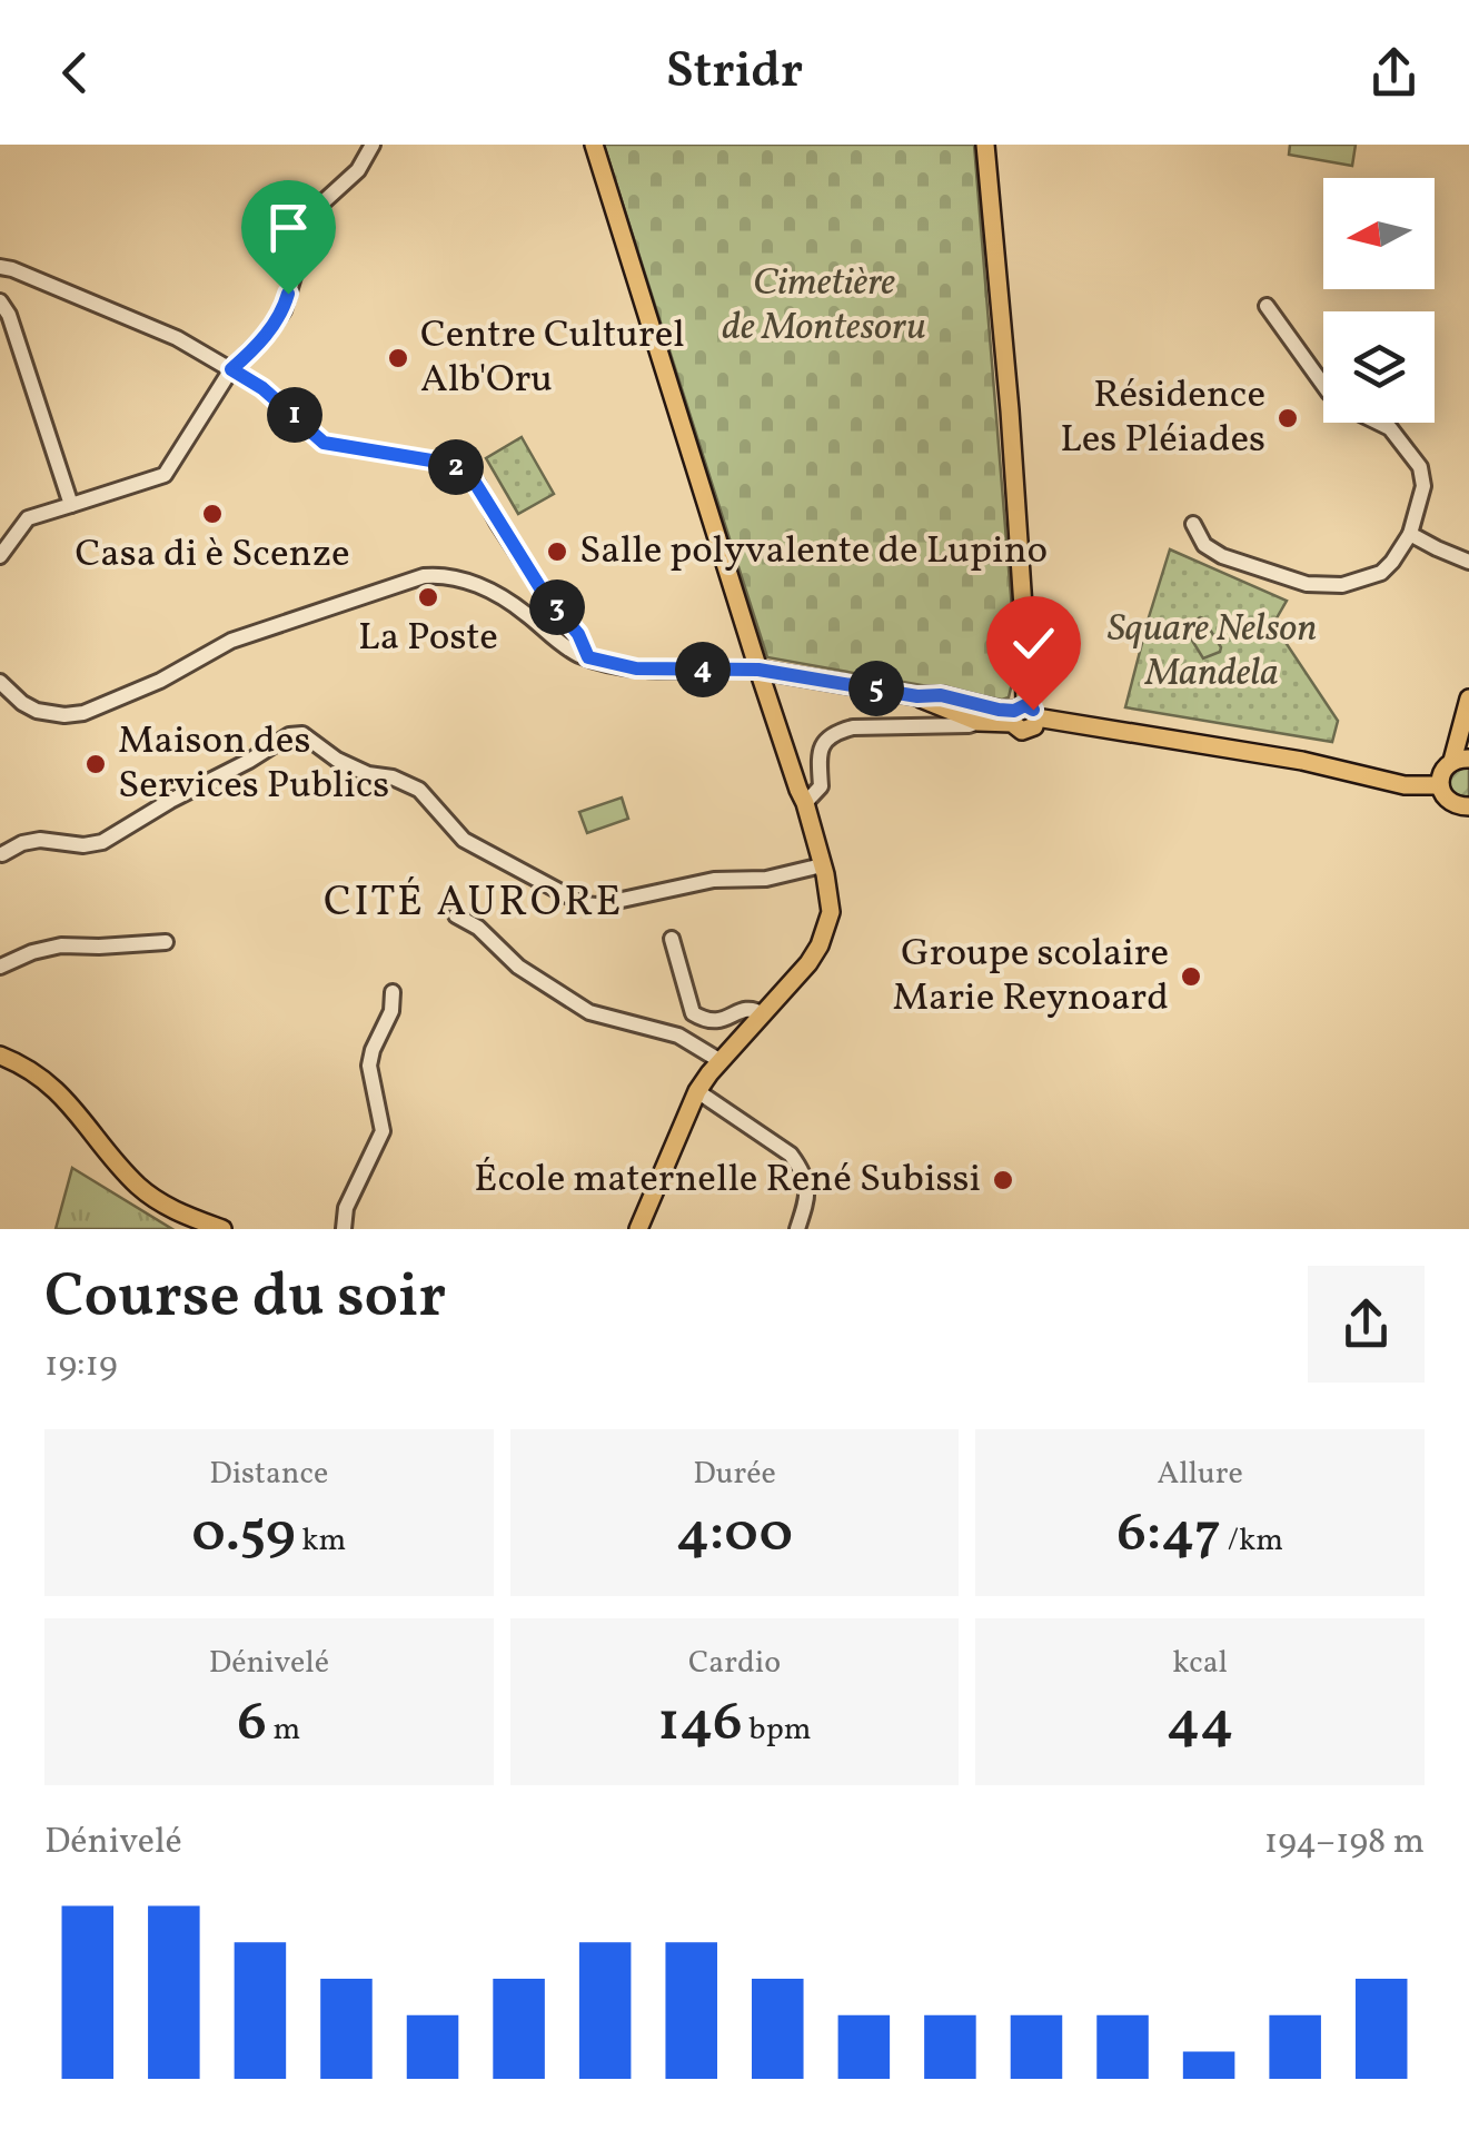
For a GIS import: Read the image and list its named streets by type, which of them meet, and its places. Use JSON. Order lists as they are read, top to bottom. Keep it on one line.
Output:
{"districts":["CITÉ AURORE"],"parks":["Cimetière de Montesoru","Square Nelson Mandela"],"places":["Centre Culturel Alb'Oru","Résidence Les Pléiades","Casa di è Scenze","Salle polyvalente de Lupino","La Poste","Maison des Services Publics","Groupe scolaire Marie Reynoard","École maternelle René Subissi"],"north":"left","page":{"header":"Stridr","pins":["1","2","3","4","5"],"heading":["Course du soir","19:19"],"stats":[["Distance","0.59 km"],["Durée","4:00"],["Allure","6:47 /km"],["Dénivelé","6 m"],["Cardio","146 bpm"],["kcal","44"]],"chart":["Dénivelé","194–198 m"]}}
